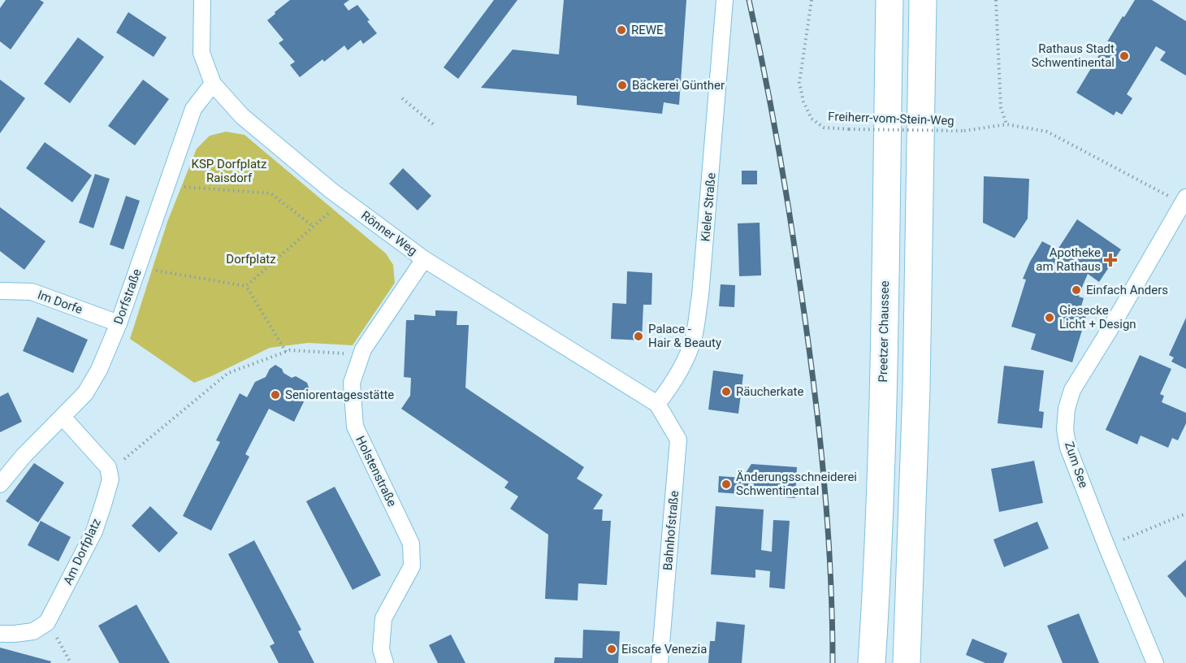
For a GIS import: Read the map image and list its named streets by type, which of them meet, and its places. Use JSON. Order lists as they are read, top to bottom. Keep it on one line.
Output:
{"streets":{"highway":["Preetzer Chaussee"],"street":["Kieler Straße","Rönner Weg","Dorfstraße","Im Dorfe","Zum See","Holstenstraße","Bahnhofstraße","Am Dorfplatz"],"path":["Freiherr-vom-Stein-Weg"]},"crossings":[["Freiherr-vom-Stein-Weg","Zum See"],["Kieler Straße","Rönner Weg"],["Kieler Straße","Bahnhofstraße"],["Rönner Weg","Dorfstraße"],["Rönner Weg","Holstenstraße"],["Rönner Weg","Bahnhofstraße"],["Dorfstraße","Im Dorfe"]],"parks":["KSP Dorfplatz Raisdorf","Dorfplatz"],"places":{"other":["REWE","Rathaus Stadt Schwentinental","Bäckerei Günther","Einfach Anders","Giesecke Licht + Design","Palace - Hair & Beauty","Räucherkate","Seniorentagesstätte","Änderungsschneiderei Schwentinental","Eiscafe Venezia"],"health":["Apotheke am Rathaus"]}}
